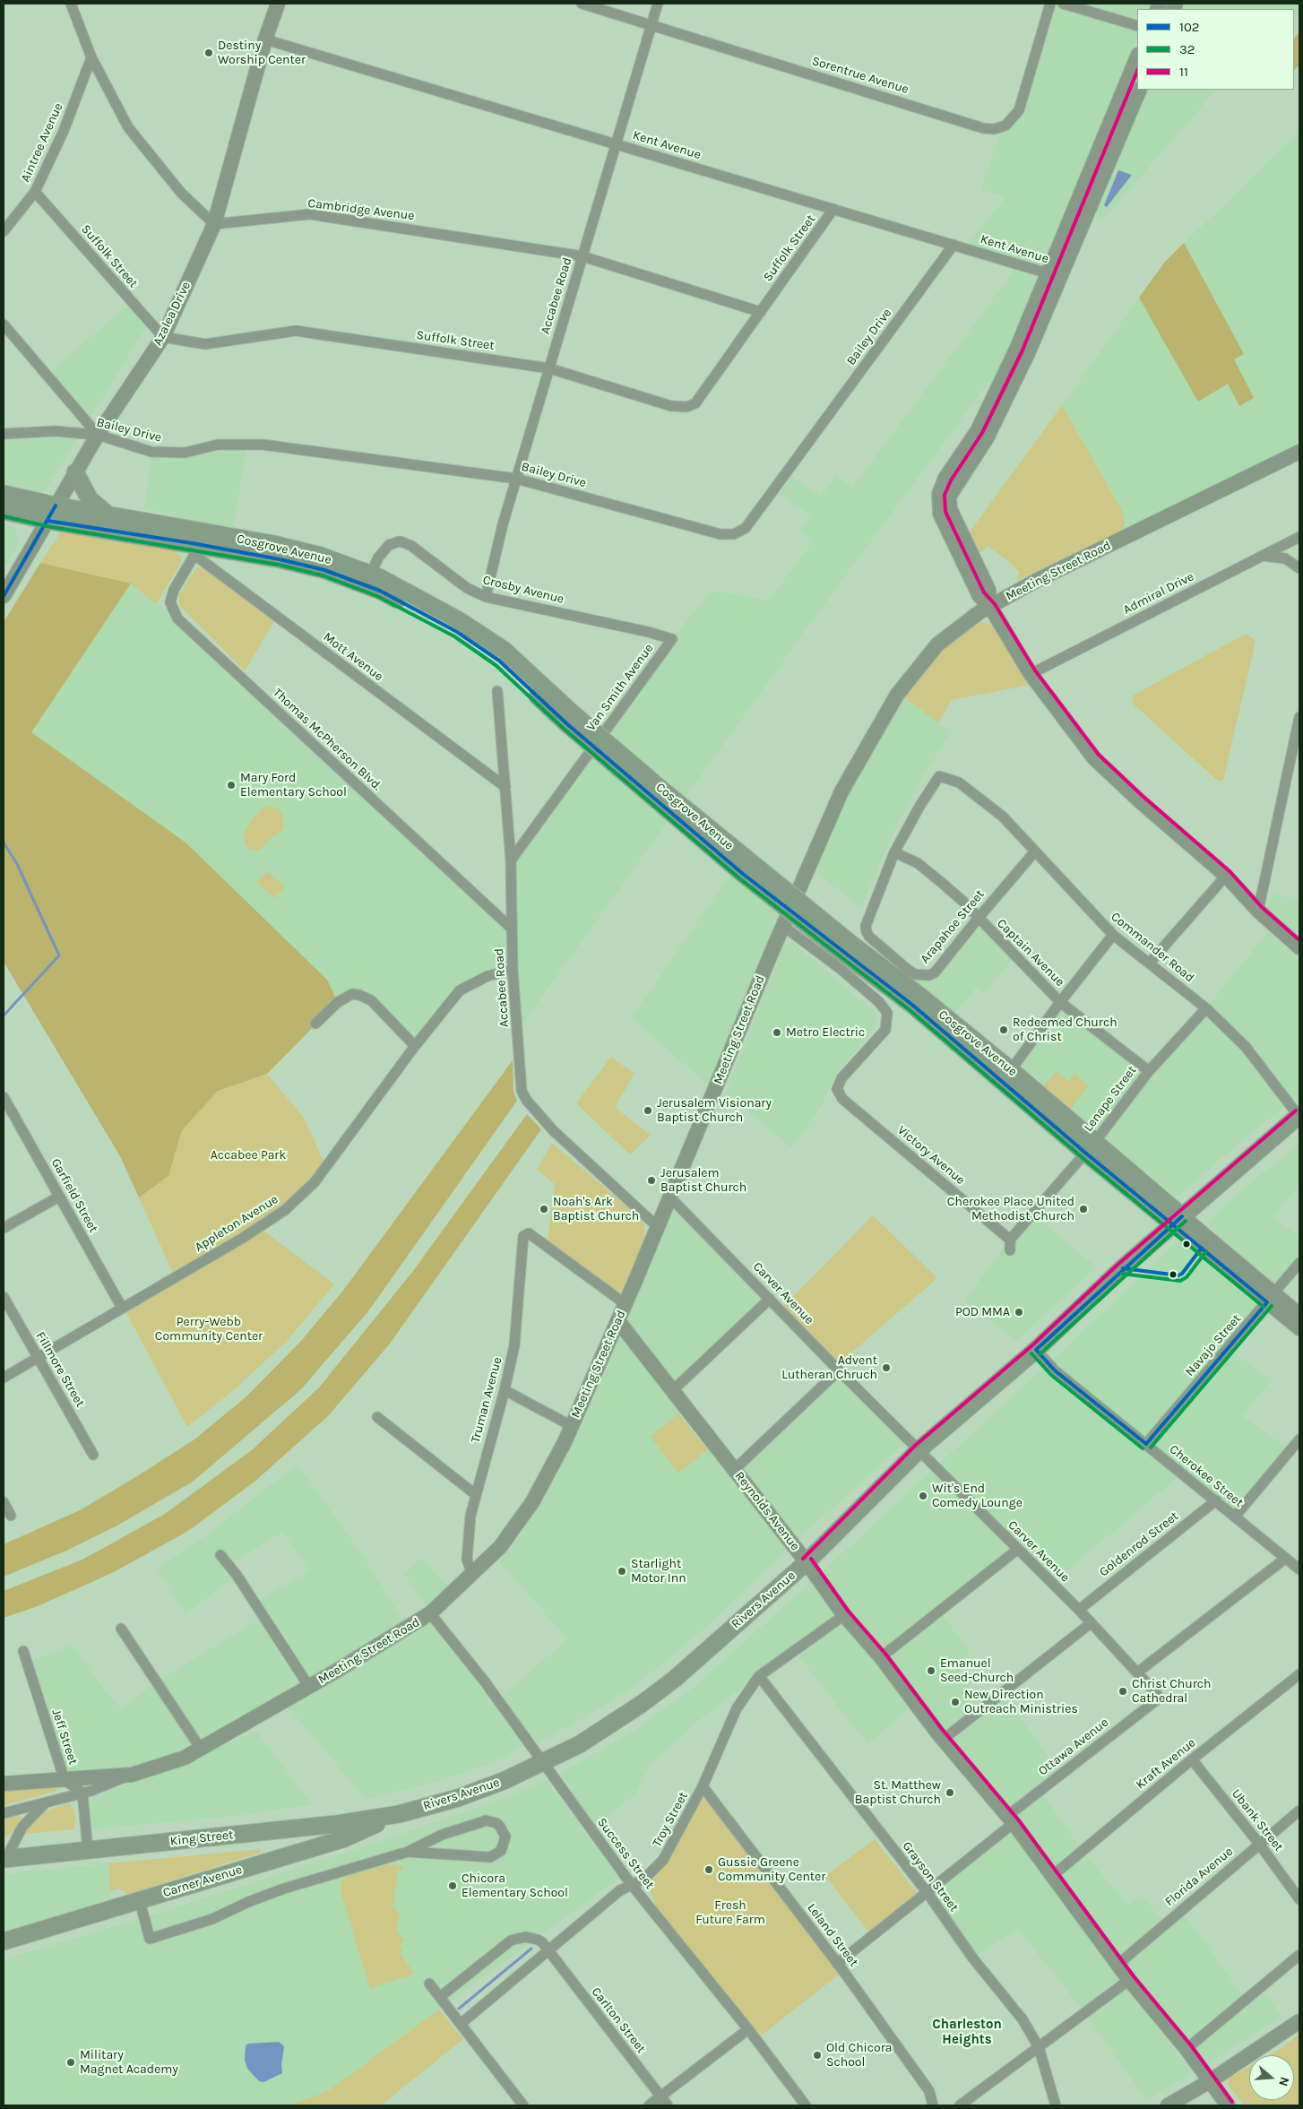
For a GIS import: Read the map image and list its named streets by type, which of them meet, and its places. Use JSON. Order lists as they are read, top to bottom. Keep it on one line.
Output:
{"streets":{"main road":["Cosgrove Avenue","Rivers Avenue","King Street","Carner Avenue"],"street":["Sorentrue Avenue","Aintree Avenue","Kent Avenue","Cambridge Avenue","Suffolk Street","Accabee Road","Azalea Drive","Bailey Drive","Meeting Street Road","Crosby Avenue","Admiral Drive","Mott Avenue","Van Smith Avenue","Thomas McPherson Blvd.","Arapahoe Street","Commander Road","Captain Avenue","Lenape Street","Victory Avenue","Garfield Street","Appleton Avenue","Carver Avenue","Navajo Street","Fillmore Street","Truman Avenue","Cherokee Street","Reynolds Avenue","Goldenrod Street","Jeff Street","Ottawa Avenue","Kraft Avenue","Troy Street","Ubank Street","Success Street","Grayson Street","Florida Avenue","Leland Street","Carlton Street"]},"crossings":[["Sorentrue Avenue","Accabee Road"],["Aintree Avenue","Suffolk Street"],["Kent Avenue","Suffolk Street"],["Kent Avenue","Accabee Road"],["Kent Avenue","Azalea Drive"],["Kent Avenue","Bailey Drive"],["Cambridge Avenue","Suffolk Street"],["Cambridge Avenue","Accabee Road"],["Cambridge Avenue","Azalea Drive"],["Suffolk Street","Accabee Road"],["Suffolk Street","Azalea Drive"],["Accabee Road","Bailey Drive"],["Accabee Road","Meeting Street Road"],["Accabee Road","Crosby Avenue"],["Accabee Road","Mott Avenue"],["Accabee Road","Van Smith Avenue"],["Accabee Road","Thomas McPherson Blvd."],["Accabee Road","Appleton Avenue"],["Azalea Drive","Bailey Drive"],["Azalea Drive","Cosgrove Avenue"],["Cosgrove Avenue","Crosby Avenue"],["Cosgrove Avenue","Mott Avenue"],["Cosgrove Avenue","Thomas McPherson Blvd."],["Cosgrove Avenue","Lenape Street"],["Cosgrove Avenue","Navajo Street"],["Cosgrove Avenue","Rivers Avenue"],["Meeting Street Road","Victory Avenue"],["Meeting Street Road","Carver Avenue"],["Meeting Street Road","Truman Avenue"],["Meeting Street Road","Reynolds Avenue"],["Meeting Street Road","Jeff Street"],["Meeting Street Road","Success Street"],["Crosby Avenue","Van Smith Avenue"],["Mott Avenue","Thomas McPherson Blvd."],["Arapahoe Street","Commander Road"],["Arapahoe Street","Captain Avenue"],["Commander Road","Captain Avenue"],["Commander Road","Lenape Street"],["Commander Road","Rivers Avenue"],["Captain Avenue","Lenape Street"],["Lenape Street","Victory Avenue"],["Garfield Street","Appleton Avenue"],["Appleton Avenue","Fillmore Street"],["Carver Avenue","Goldenrod Street"],["Carver Avenue","Rivers Avenue"],["Carver Avenue","Ottawa Avenue"],["Navajo Street","Cherokee Street"],["Cherokee Street","Goldenrod Street"],["Cherokee Street","Rivers Avenue"],["Reynolds Avenue","Rivers Avenue"],["Reynolds Avenue","Ottawa Avenue"],["Reynolds Avenue","Kraft Avenue"],["Reynolds Avenue","Troy Street"],["Reynolds Avenue","Florida Avenue"],["Rivers Avenue","King Street"],["Rivers Avenue","Success Street"],["Rivers Avenue","Carner Avenue"],["Ottawa Avenue","Grayson Street"],["Ottawa Avenue","Leland Street"],["Kraft Avenue","Ubank Street"],["Troy Street","Success Street"],["Troy Street","Grayson Street"],["Troy Street","Leland Street"],["Troy Street","Carlton Street"],["Ubank Street","Florida Avenue"],["King Street","Carner Avenue"]],"districts":["Charleston Heights"],"parks":["Accabee Park","Perry-Webb Community Center","Fresh Future Farm"],"places":["Destiny Worship Center","Mary Ford Elementary School","Redeemed Church of Christ","Metro Electric","Jerusalem Visionary Baptist Church","Jerusalem Baptist Church","Noah's Ark Baptist Church","Cherokee Place United Methodist Church","POD MMA","Advent Lutheran Chruch","Wit's End Comedy Lounge","Starlight Motor Inn","Emanuel Seed-Church","Christ Church Cathedral","New Direction Outreach Ministries","St. Matthew Baptist Church","Gussie Greene Community Center","Chicora Elementary School","Old Chicora School","Military Magnet Academy"],"lines":["transit line 11","transit line 102","transit line 32"],"legend":["102","32","11"],"north":"right"}
